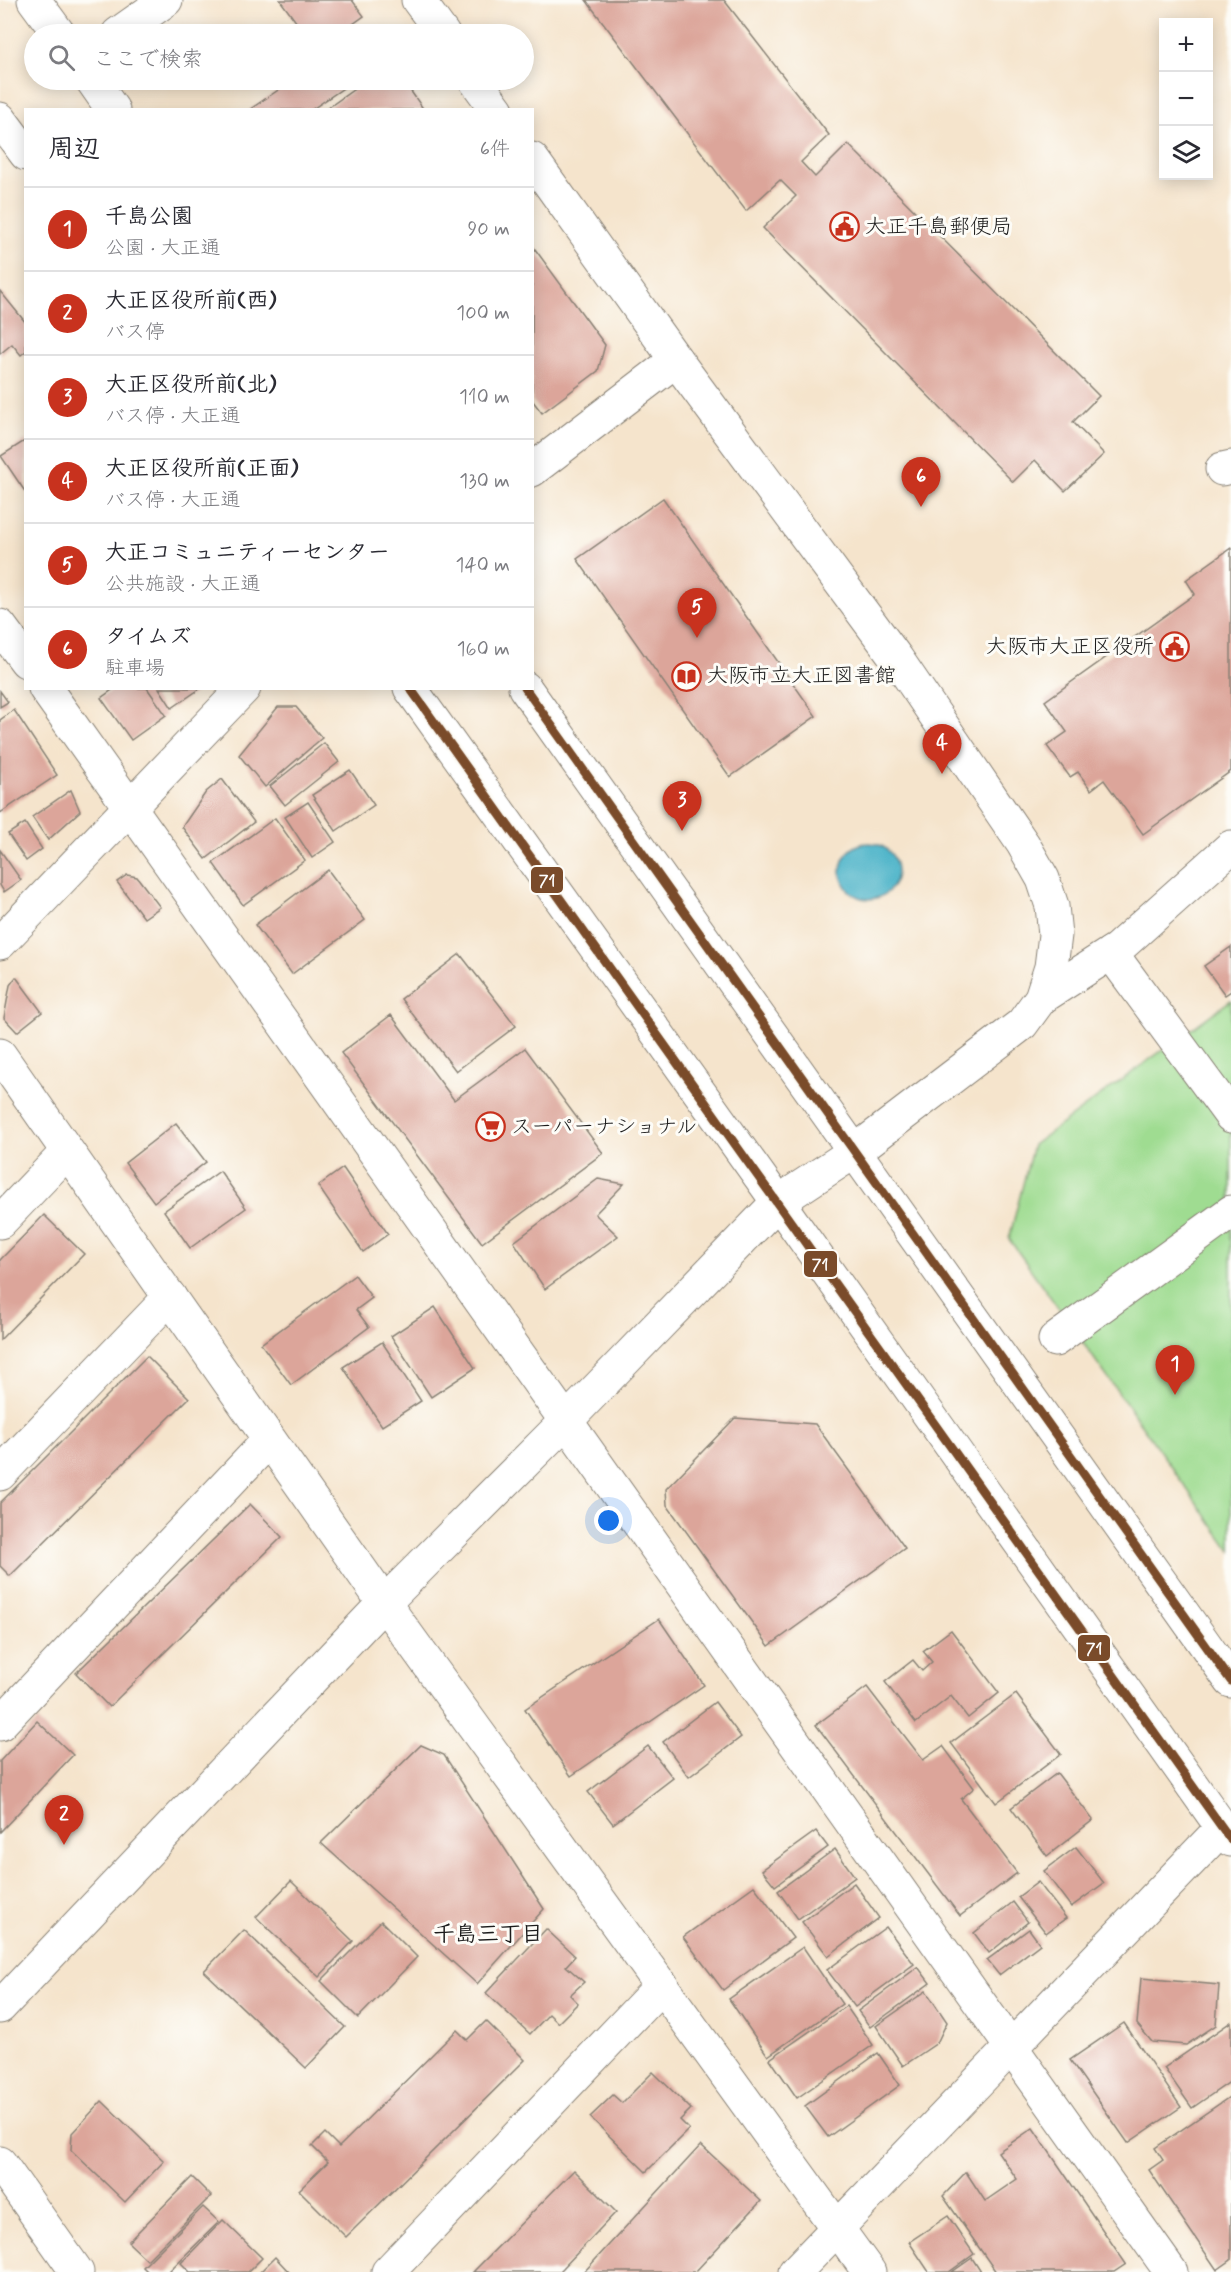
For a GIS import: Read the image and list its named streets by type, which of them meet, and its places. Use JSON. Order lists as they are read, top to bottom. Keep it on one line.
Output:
{"districts":["千島三丁目"],"places":{"public building":["大正千島郵便局","大阪市大正区役所"],"library":["大阪市立大正図書館"],"supermarket":["スーパーナショナル"]},"lines":["transit line 71"],"page":{"map_buttons":["+","−"],"search":"ここで検索","heading":["周辺","6件"],"list":[{"mark":"1","name":"千島公園","note":"公園 · 大正通","value":"90 m"},{"mark":"2","name":"大正区役所前(西)","note":"バス停","value":"100 m"},{"mark":"3","name":"大正区役所前(北)","note":"バス停 · 大正通","value":"110 m"},{"mark":"4","name":"大正区役所前(正面)","note":"バス停 · 大正通","value":"130 m"},{"mark":"5","name":"大正コミュニティーセンター","note":"公共施設 · 大正通","value":"140 m"},{"mark":"6","name":"タイムズ","note":"駐車場","value":"160 m"}],"pins":["6","5","4","3","1","2"]}}
